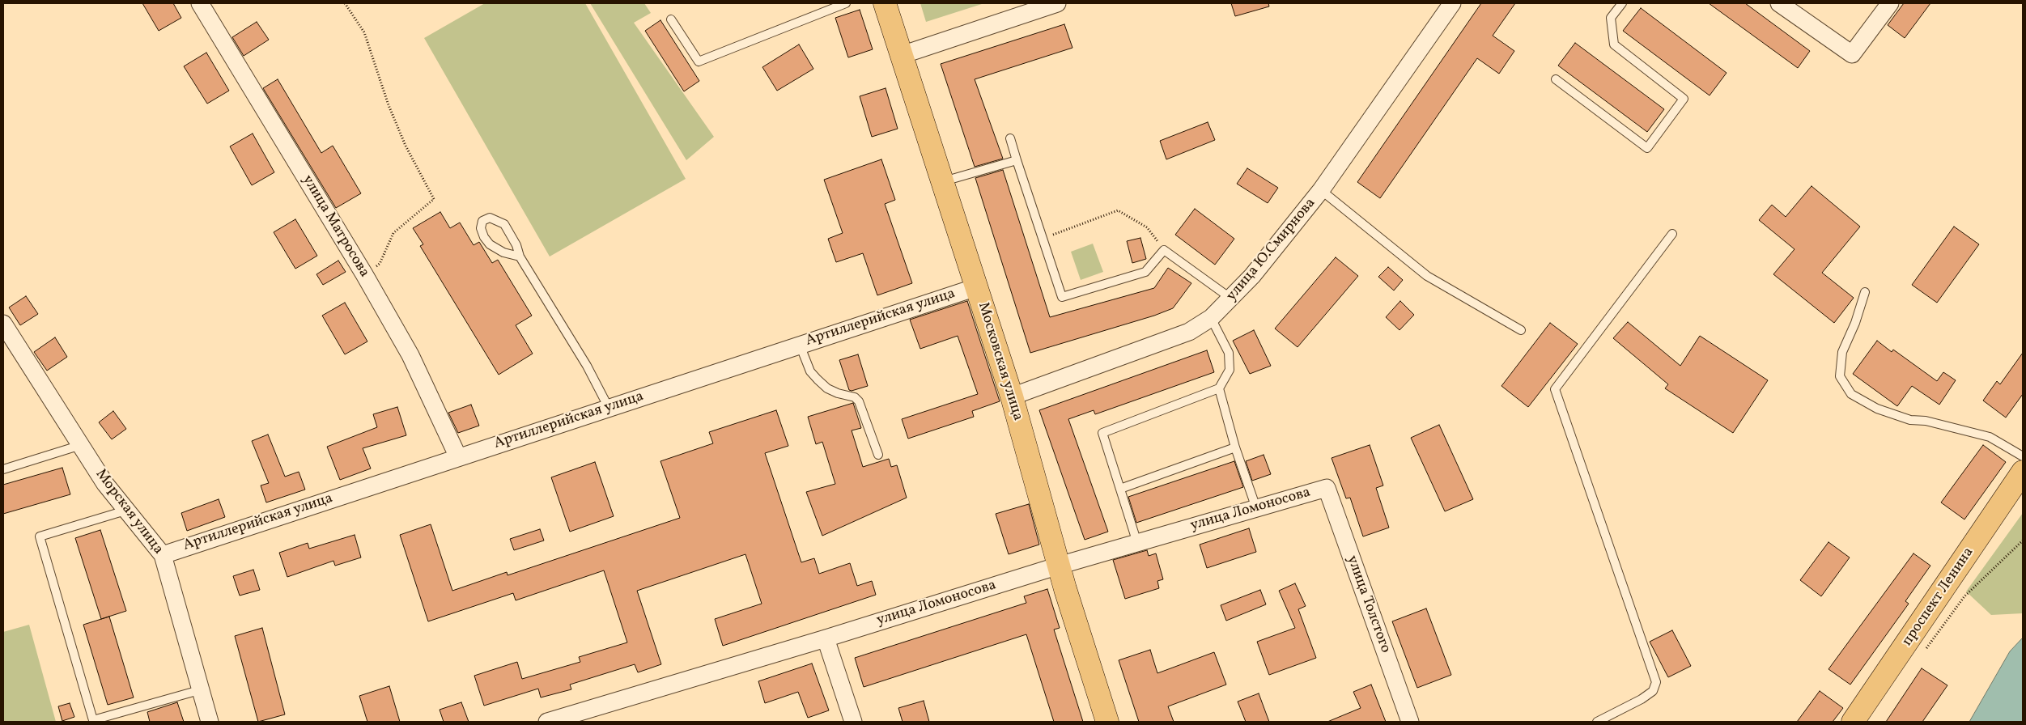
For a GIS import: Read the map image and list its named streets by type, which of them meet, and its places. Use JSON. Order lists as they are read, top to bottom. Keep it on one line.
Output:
{"streets":{"main road":["Московская улица","проспект Ленина"],"street":["улица Матросова","улица Ю.Смирнова","Артиллерийская улица","улица Ломоносова","Морская улица","улица Толстого"]},"crossings":[["улица Матросова","Артиллерийская улица"],["улица Ю.Смирнова","Московская улица"],["Артиллерийская улица","Московская улица"],["Артиллерийская улица","Морская улица"],["Московская улица","улица Ломоносова"],["улица Ломоносова","улица Толстого"]]}
